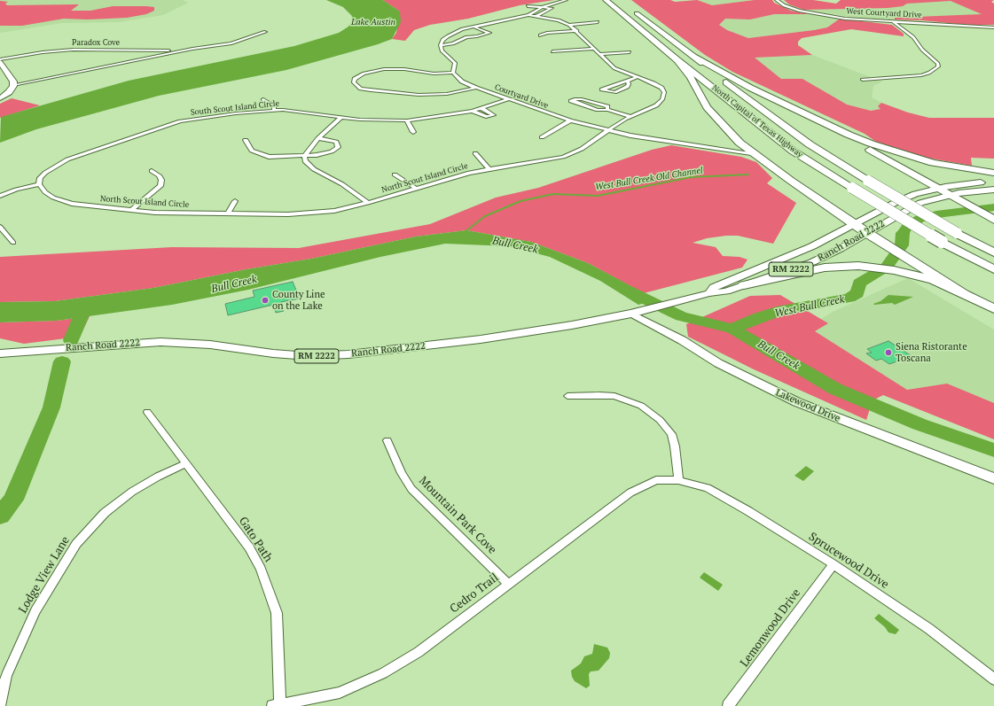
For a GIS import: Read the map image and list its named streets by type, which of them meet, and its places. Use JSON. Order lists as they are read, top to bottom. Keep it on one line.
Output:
{"streets":{"highway":["North Capital of Texas Highway"],"main road":["Ranch Road 2222","RM 2222"],"street":["West Courtyard Drive","Paradox Cove","Courtyard Drive","South Scout Island Circle","North Scout Island Circle","Lakewood Drive","Mountain Park Cove","Gato Path","Sprucewood Drive","Lodge View Lane","Cedro Trail","Lemonwood Drive"]},"crossings":[["Courtyard Drive","South Scout Island Circle"],["Courtyard Drive","North Scout Island Circle"],["South Scout Island Circle","North Scout Island Circle"],["Ranch Road 2222","RM 2222"],["Ranch Road 2222","Lakewood Drive"],["Mountain Park Cove","Cedro Trail"],["Gato Path","Lodge View Lane"],["Gato Path","Cedro Trail"],["Sprucewood Drive","Cedro Trail"],["Sprucewood Drive","Lemonwood Drive"]],"water":["Lake Austin","West Bull Creek Old Channel","Bull Creek","West Bull Creek"],"places":["County Line on the Lake","Siena Ristorante Toscana"]}
